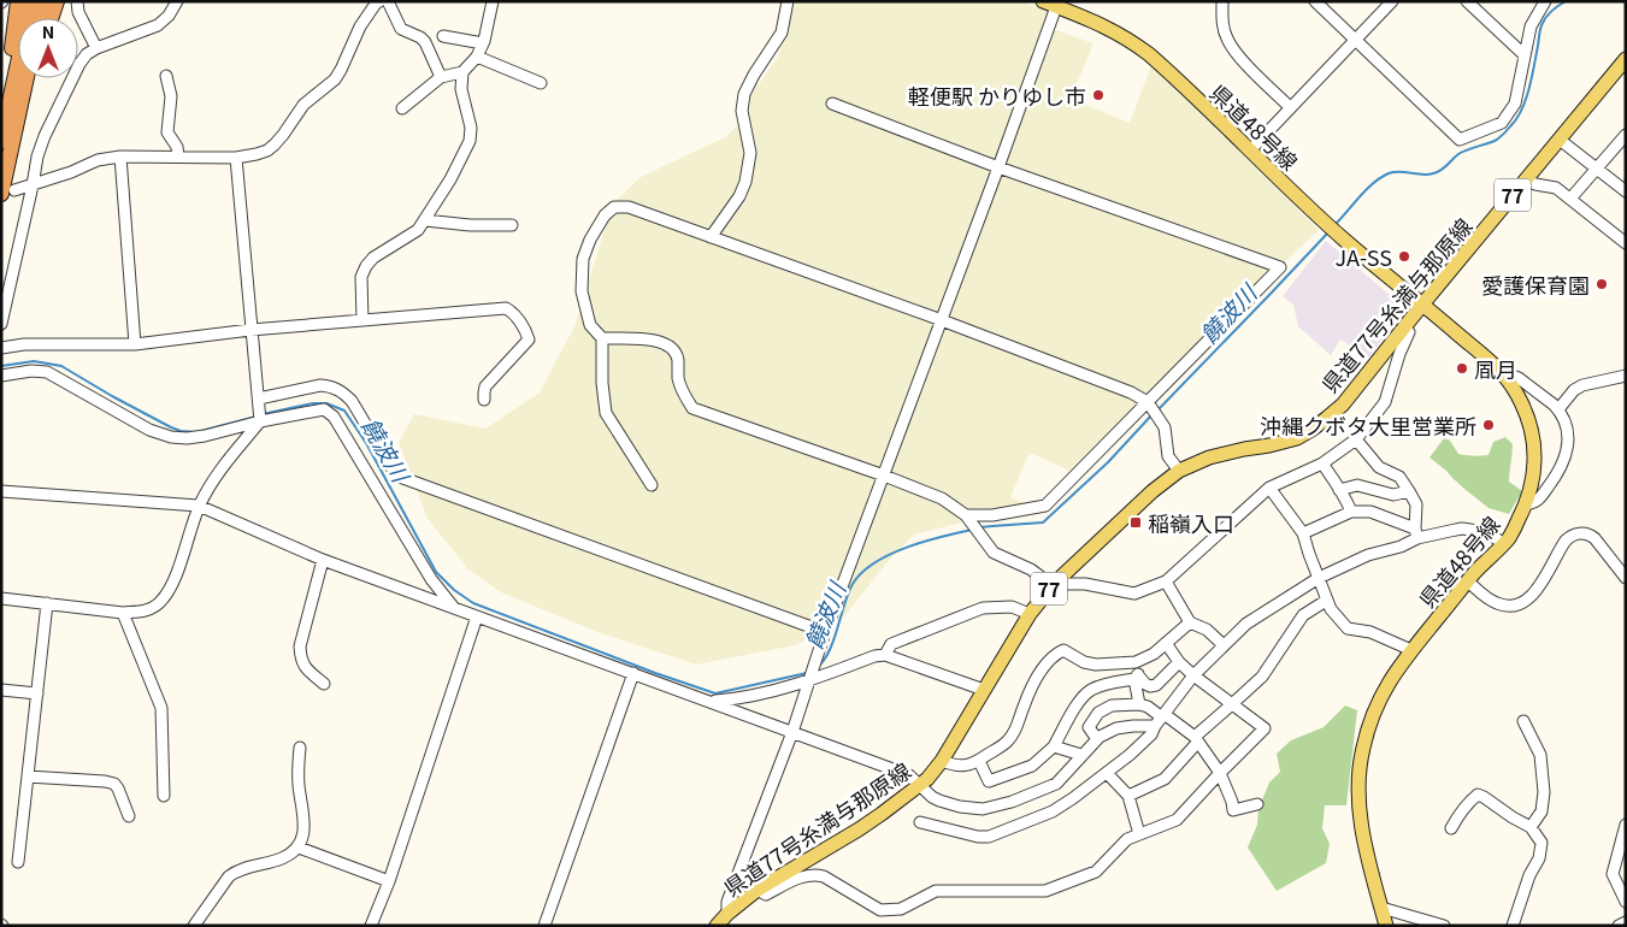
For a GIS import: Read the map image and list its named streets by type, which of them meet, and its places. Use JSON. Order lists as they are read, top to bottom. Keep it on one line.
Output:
{"streets":{"main road":["県道48号線","77","県道77号糸満与那原線"]},"crossings":[["県道48号線","県道77号糸満与那原線"]],"water":["饒波川"],"places":{"other":["軽便駅 かりゆし市","JA-SS","愛護保育園","凮月","沖縄クボタ大里営業所"],"transit":["稲嶺入口"]},"north":"top"}
